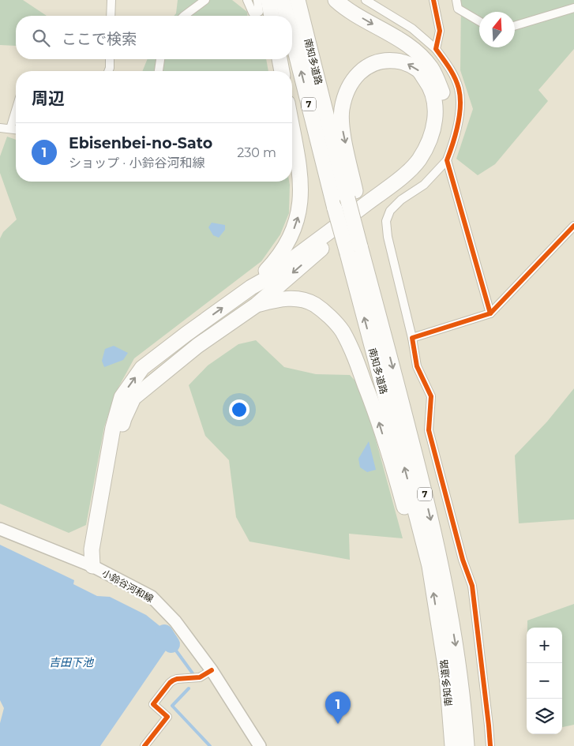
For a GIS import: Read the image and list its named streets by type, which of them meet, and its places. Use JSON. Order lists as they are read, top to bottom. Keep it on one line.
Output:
{"streets":{"highway":["南知多道路","7"],"main road":["小鈴谷河和線"]},"water":["吉田下池"],"north":"top","page":{"search":"ここで検索","heading":"周辺","list":[{"mark":"1","name":"Ebisenbei-no-Sato","note":"ショップ · 小鈴谷河和線","value":"230 m"}],"map_buttons":["+","−"],"pins":"1"}}
